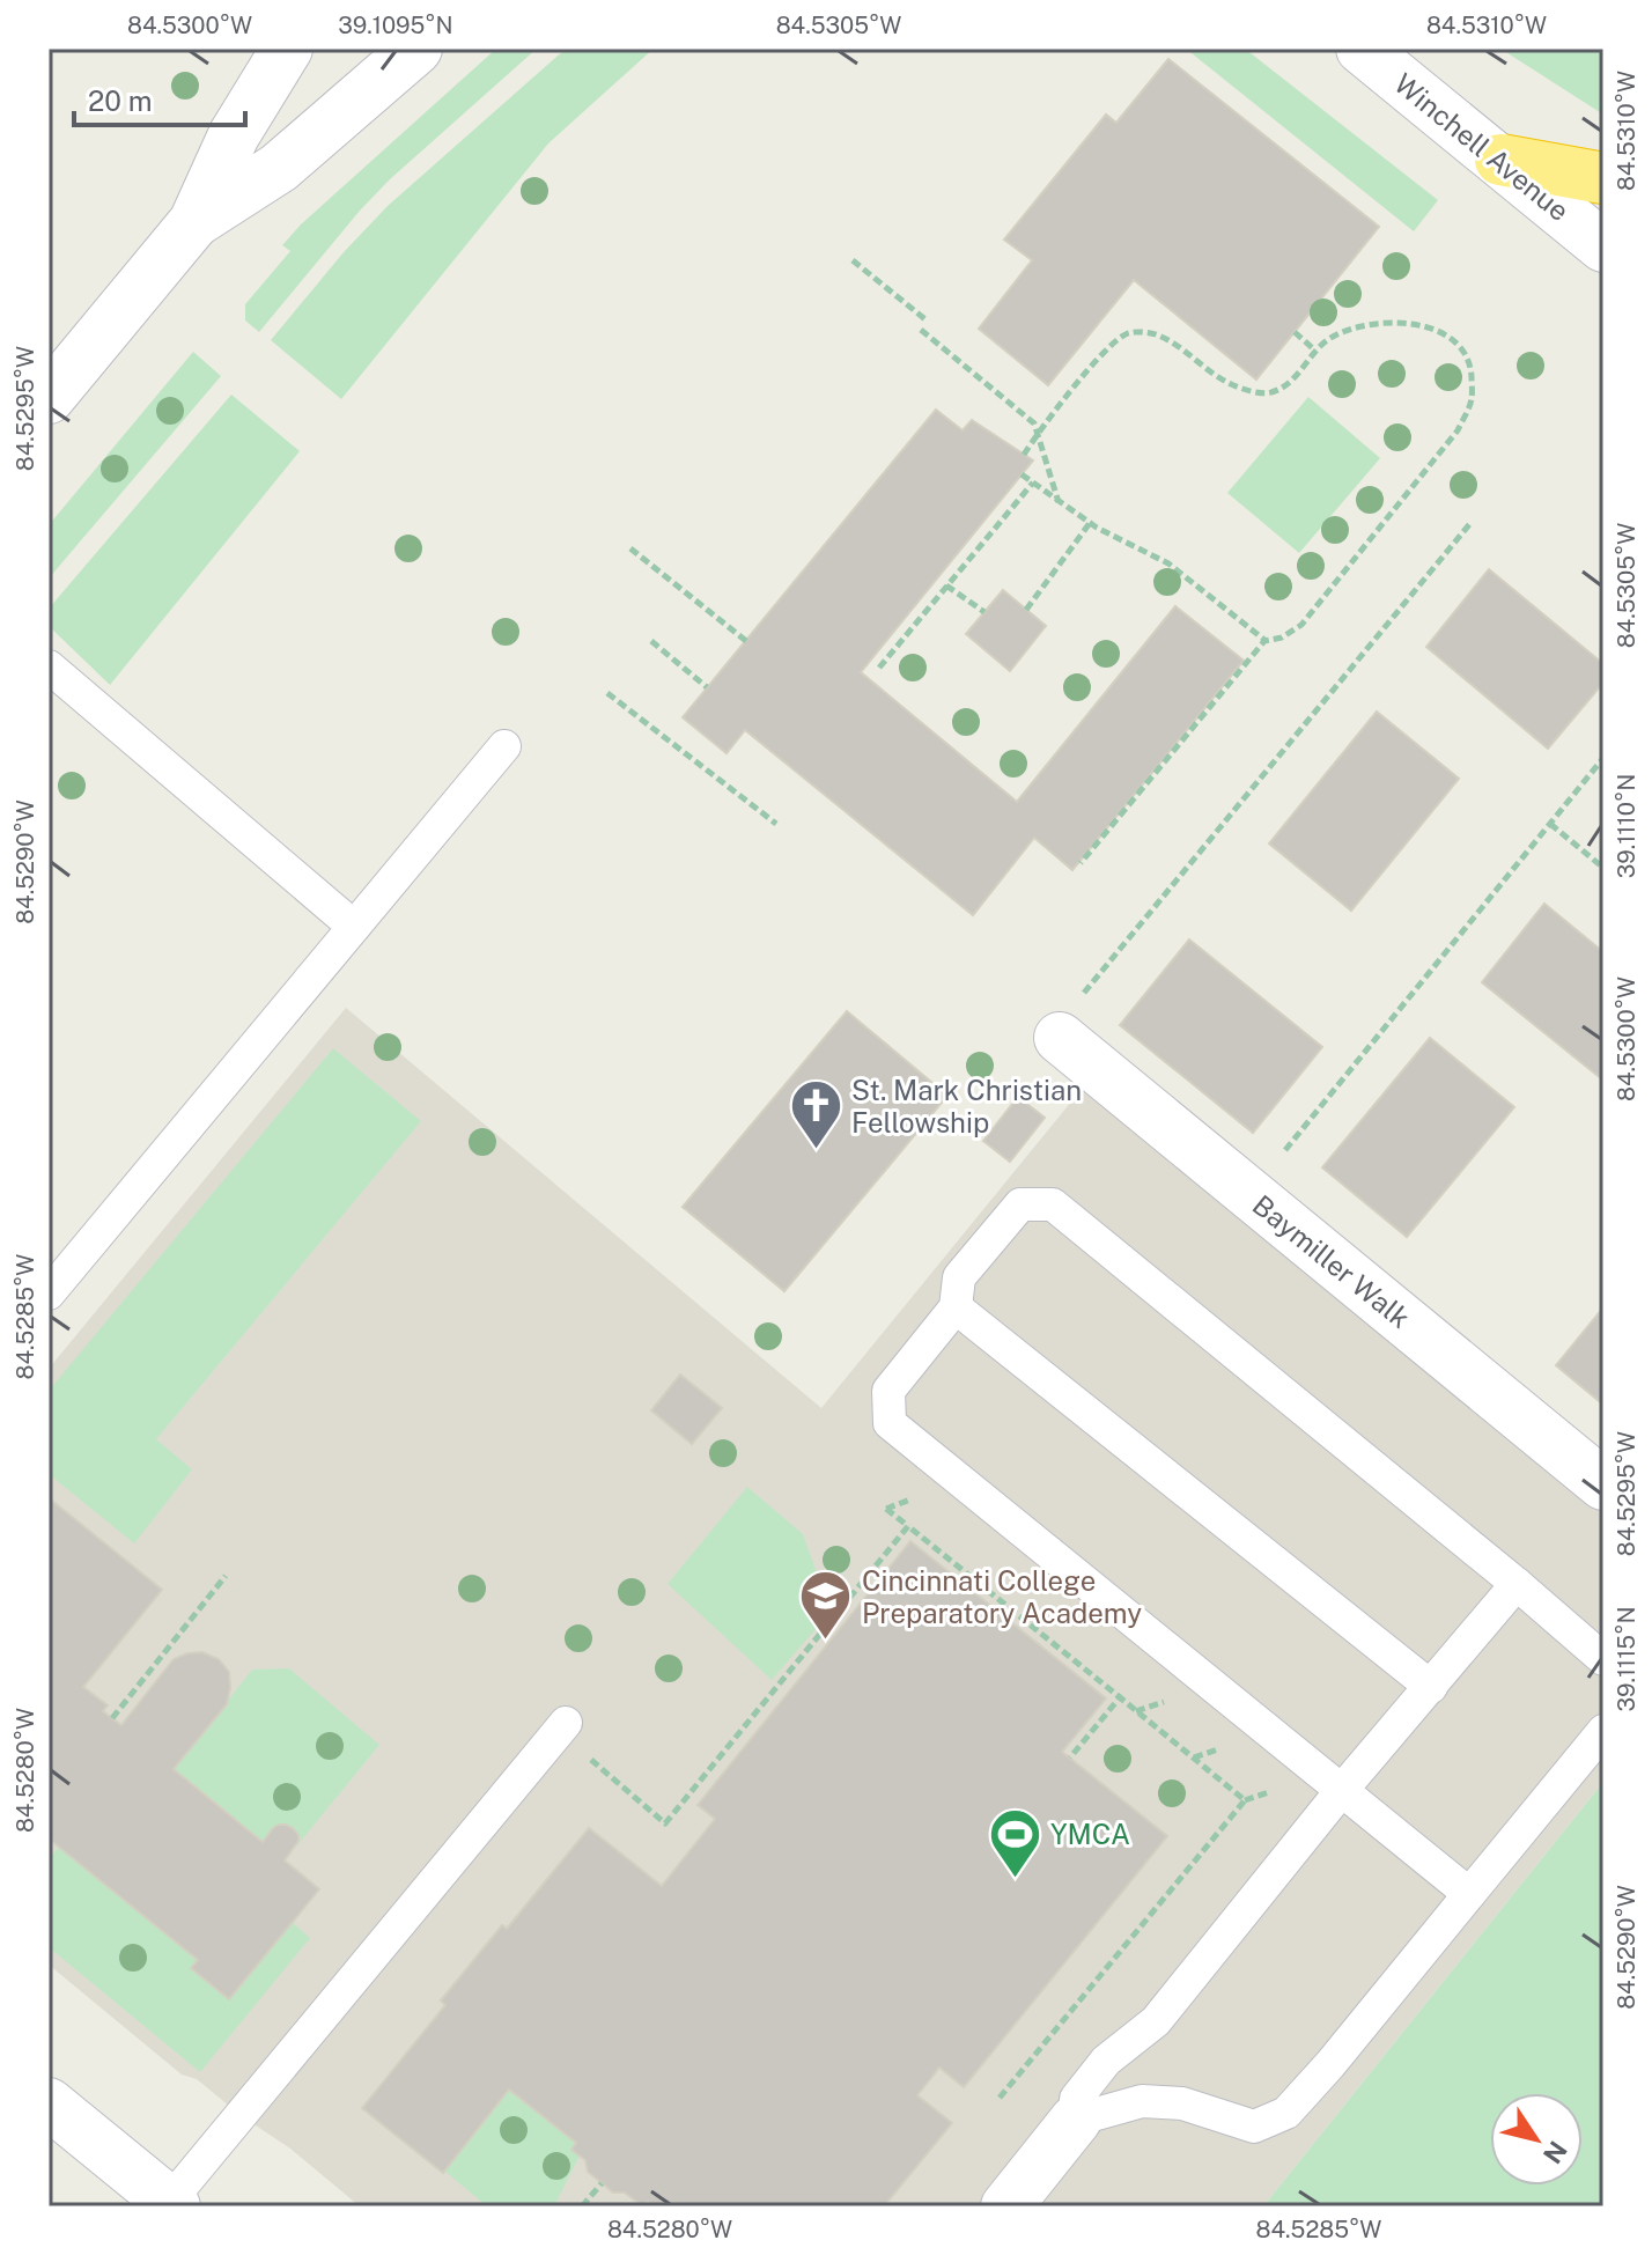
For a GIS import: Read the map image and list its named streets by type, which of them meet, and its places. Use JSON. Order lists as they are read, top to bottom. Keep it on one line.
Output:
{"streets":{"main road":["Winchell Avenue","Baymiller Walk"]},"places":{"church":["St. Mark Christian Fellowship"],"school or university":["Cincinnati College Preparatory Academy"],"sports":["YMCA"]},"scale_bar":"20 m","north":"bottom right","coordinates":["84.5300°W","39.1095°N","84.5305°W","84.5310°W","84.5295°W","39.1110°N","84.5290°W","84.5285°W","39.1115°N","84.5280°W"]}
